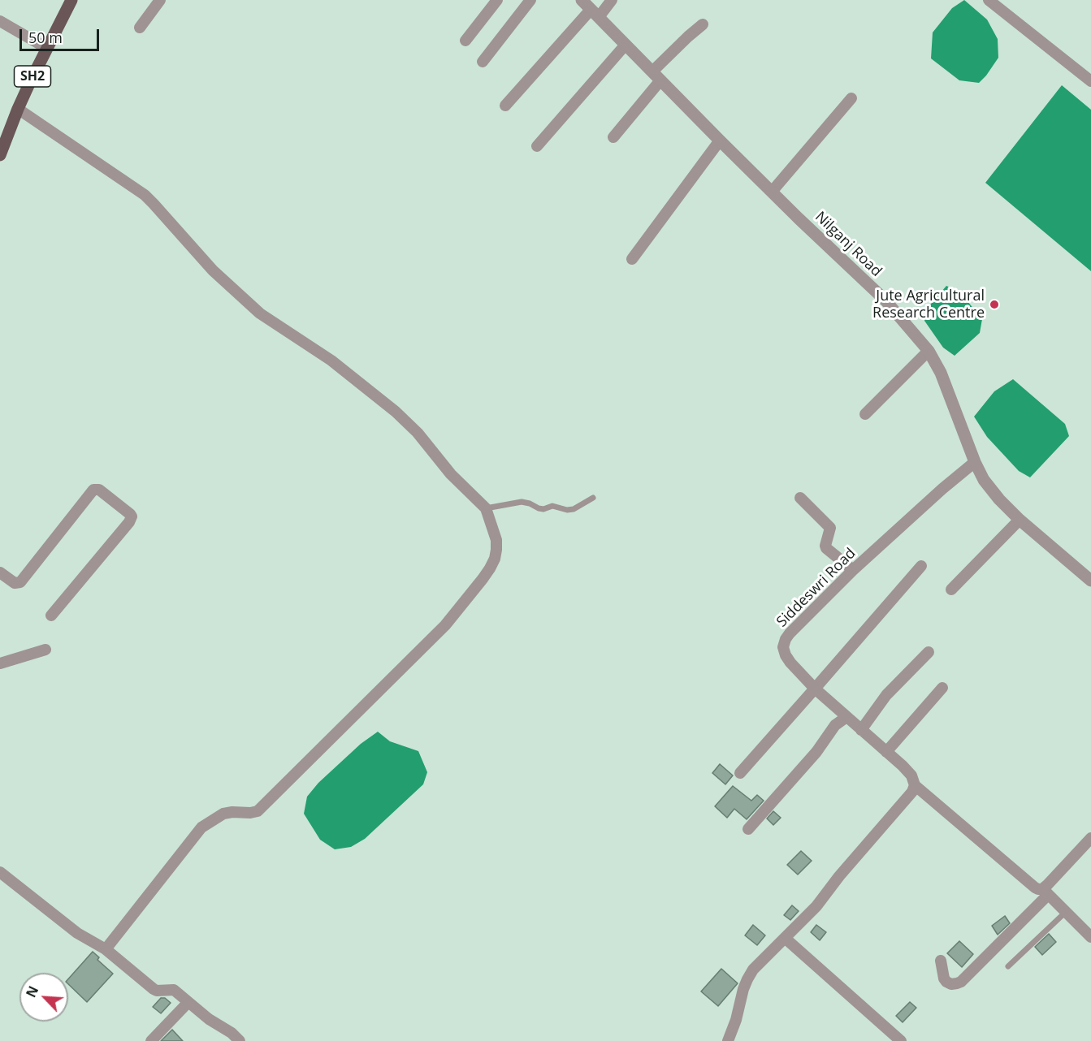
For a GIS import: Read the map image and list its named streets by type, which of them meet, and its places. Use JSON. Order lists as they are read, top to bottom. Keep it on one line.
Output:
{"streets":{"main road":["SH2"],"street":["Nilganj Road","Siddeswri Road"]},"crossings":[["Nilganj Road","Siddeswri Road"]],"places":["Jute Agricultural Research Centre"],"scale_bar":"50 m","north":"top left"}
